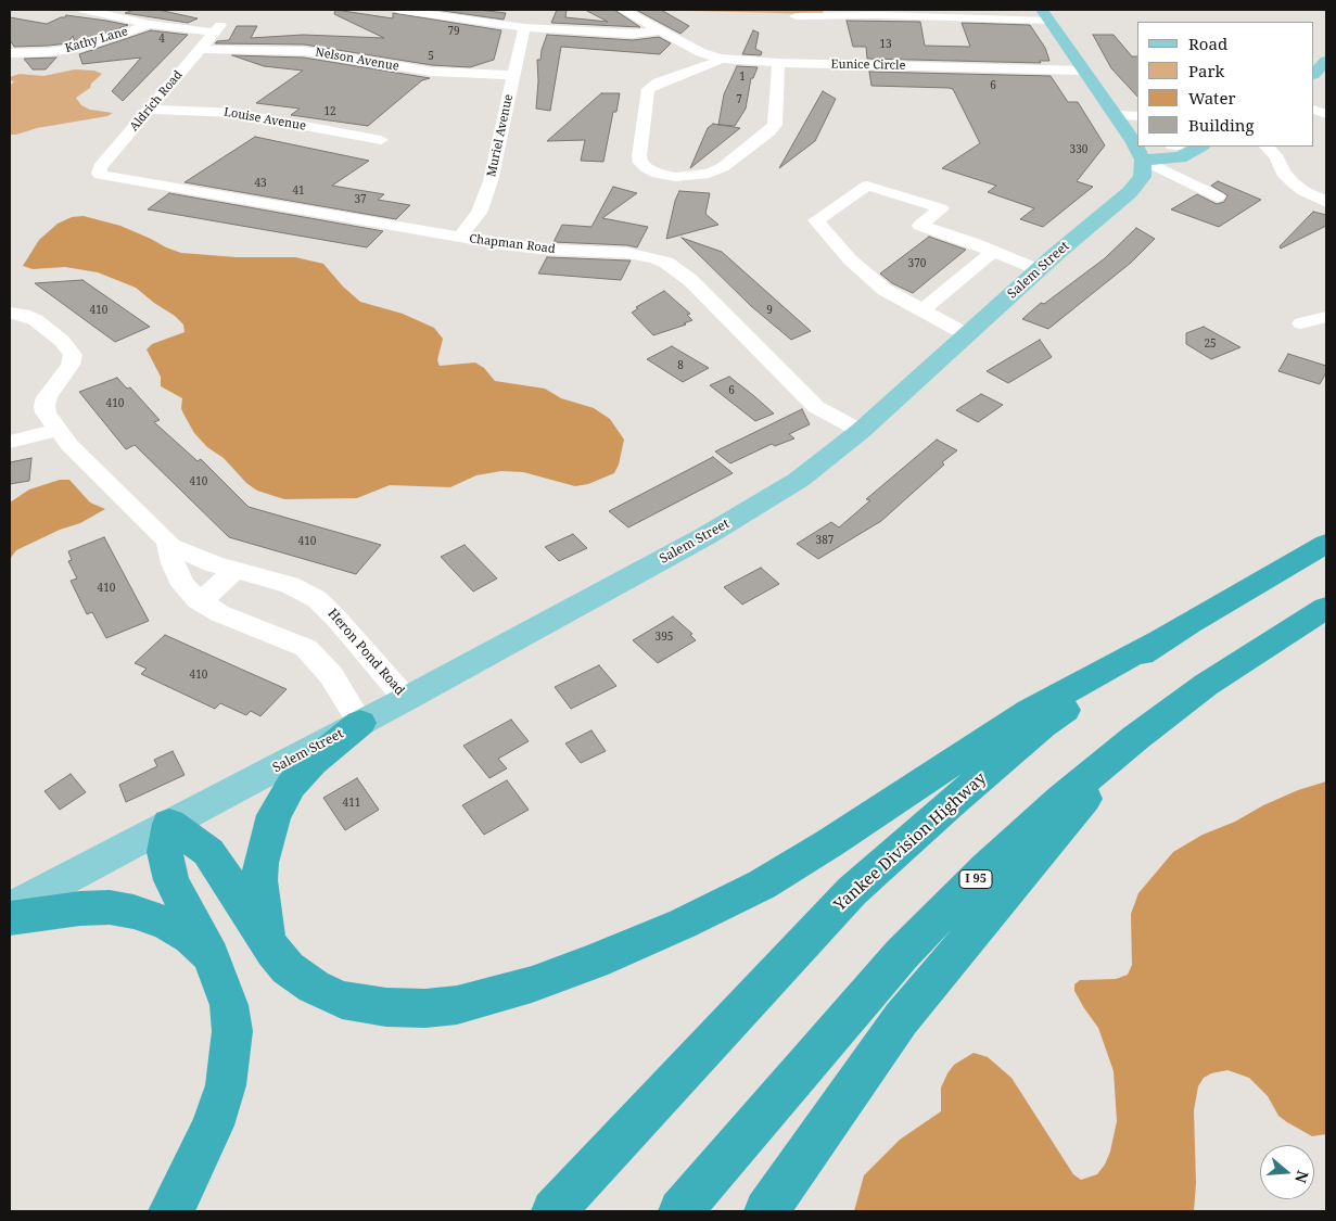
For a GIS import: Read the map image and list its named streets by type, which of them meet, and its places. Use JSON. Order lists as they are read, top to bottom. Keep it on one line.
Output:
{"streets":{"highway":["Yankee Division Highway","I 95"],"main road":["Salem Street"],"street":["Kathy Lane","Nelson Avenue","Eunice Circle","Aldrich Road","Louise Avenue","Muriel Avenue","Chapman Road","Heron Pond Road"]},"crossings":[["Kathy Lane","Aldrich Road"],["Nelson Avenue","Aldrich Road"],["Nelson Avenue","Muriel Avenue"],["Aldrich Road","Louise Avenue"],["Aldrich Road","Chapman Road"],["Muriel Avenue","Chapman Road"],["Chapman Road","Salem Street"],["Salem Street","Heron Pond Road"]],"house_numbers":["79","4","13","5","1","6","7","12","330","43","41","37","370","410","9","25","8","6","410","410","387","410","410","395","410","411"],"legend":["Road","Park","Water","Building"],"north":"right"}
